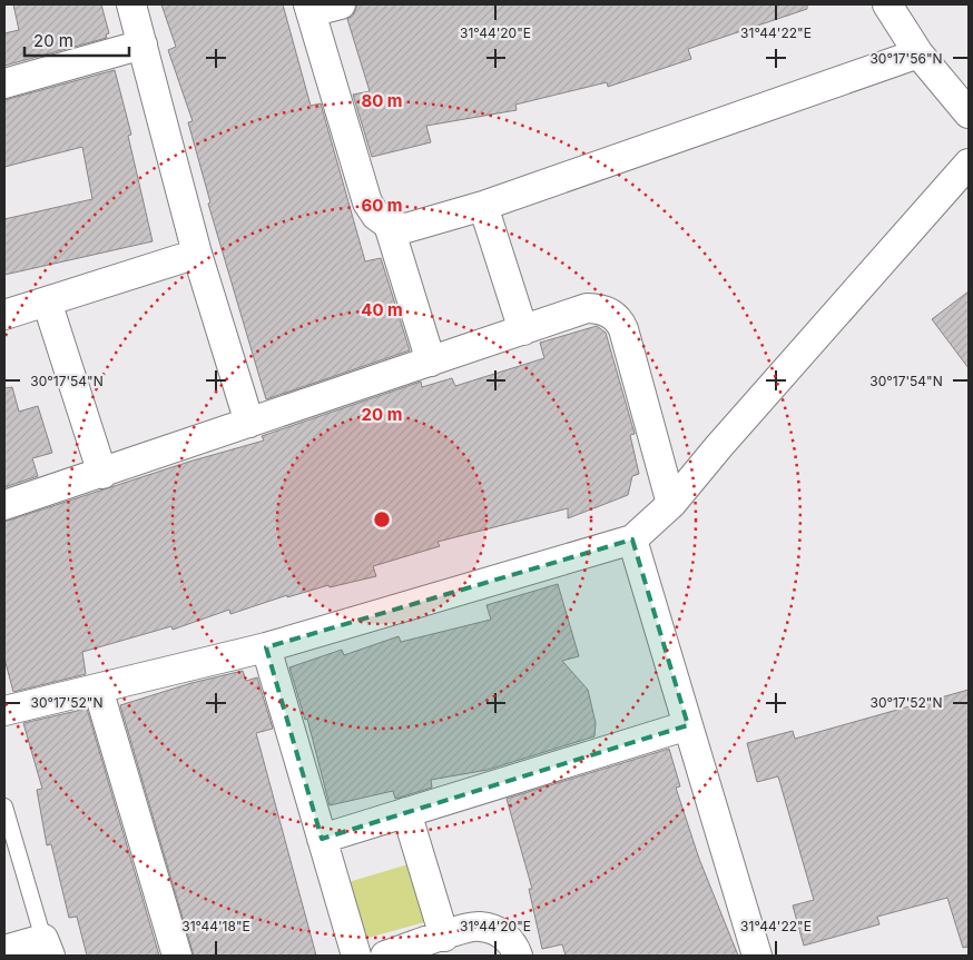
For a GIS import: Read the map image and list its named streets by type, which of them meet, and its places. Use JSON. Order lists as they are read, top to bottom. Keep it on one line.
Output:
{"scale_bar":"20 m","coordinates":["31°44'20\"E","31°44'22\"E","30°17'56\"N","30°17'54\"N","30°17'52\"N","31°44'18\"E"],"rings":["80 m","60 m","40 m","20 m"]}
